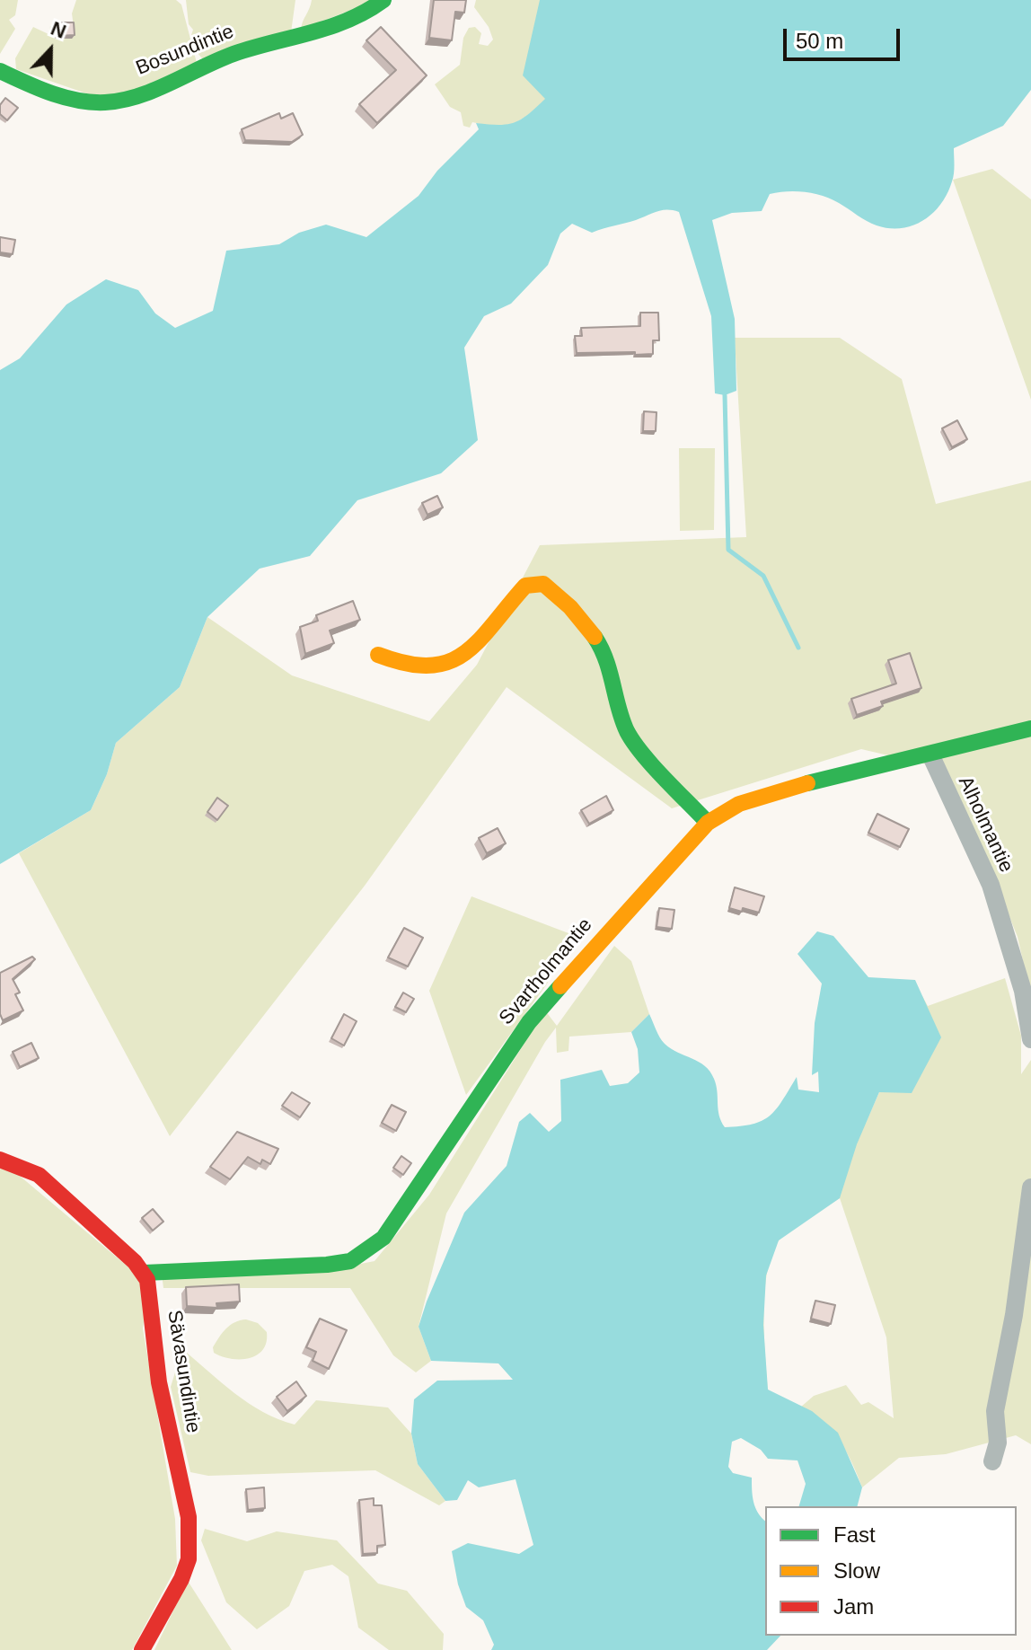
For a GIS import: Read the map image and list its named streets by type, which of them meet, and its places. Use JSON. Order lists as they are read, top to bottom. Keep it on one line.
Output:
{"streets":{"street":["Bosundintie","Alholmantie","Svartholmantie","Sävasundintie"]},"crossings":[["Alholmantie","Svartholmantie"],["Svartholmantie","Sävasundintie"]],"legend":["Fast","Slow","Jam"],"scale_bar":"50 m","north":"top"}
